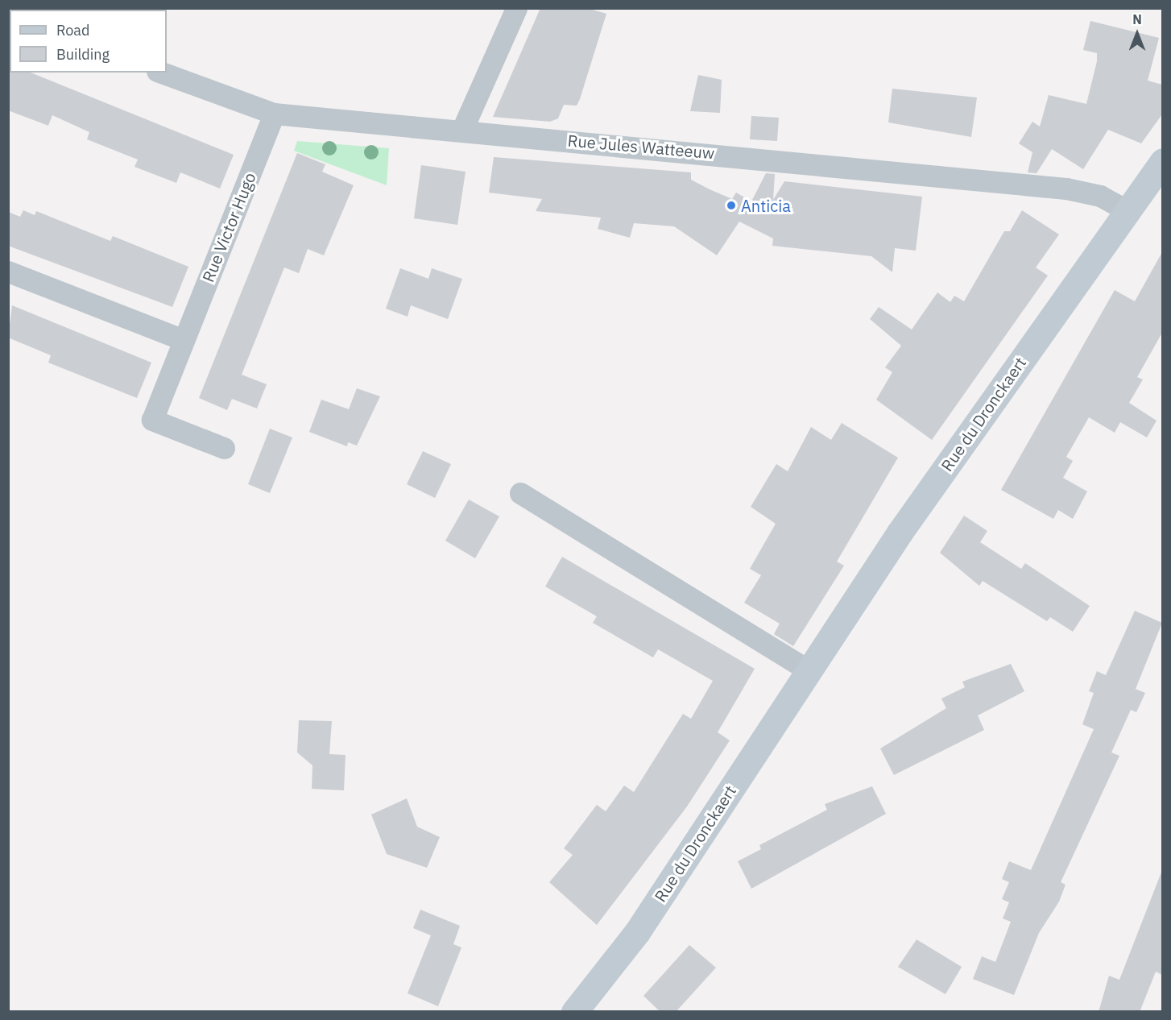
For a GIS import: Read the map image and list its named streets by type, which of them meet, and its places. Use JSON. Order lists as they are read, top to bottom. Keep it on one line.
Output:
{"streets":{"main road":["Rue du Dronckaert"],"street":["Rue Jules Watteeuw","Rue Victor Hugo"]},"crossings":[["Rue Jules Watteeuw","Rue Victor Hugo"],["Rue Jules Watteeuw","Rue du Dronckaert"]],"places":["Anticia"],"legend":["Road","Building"],"north":"top"}
